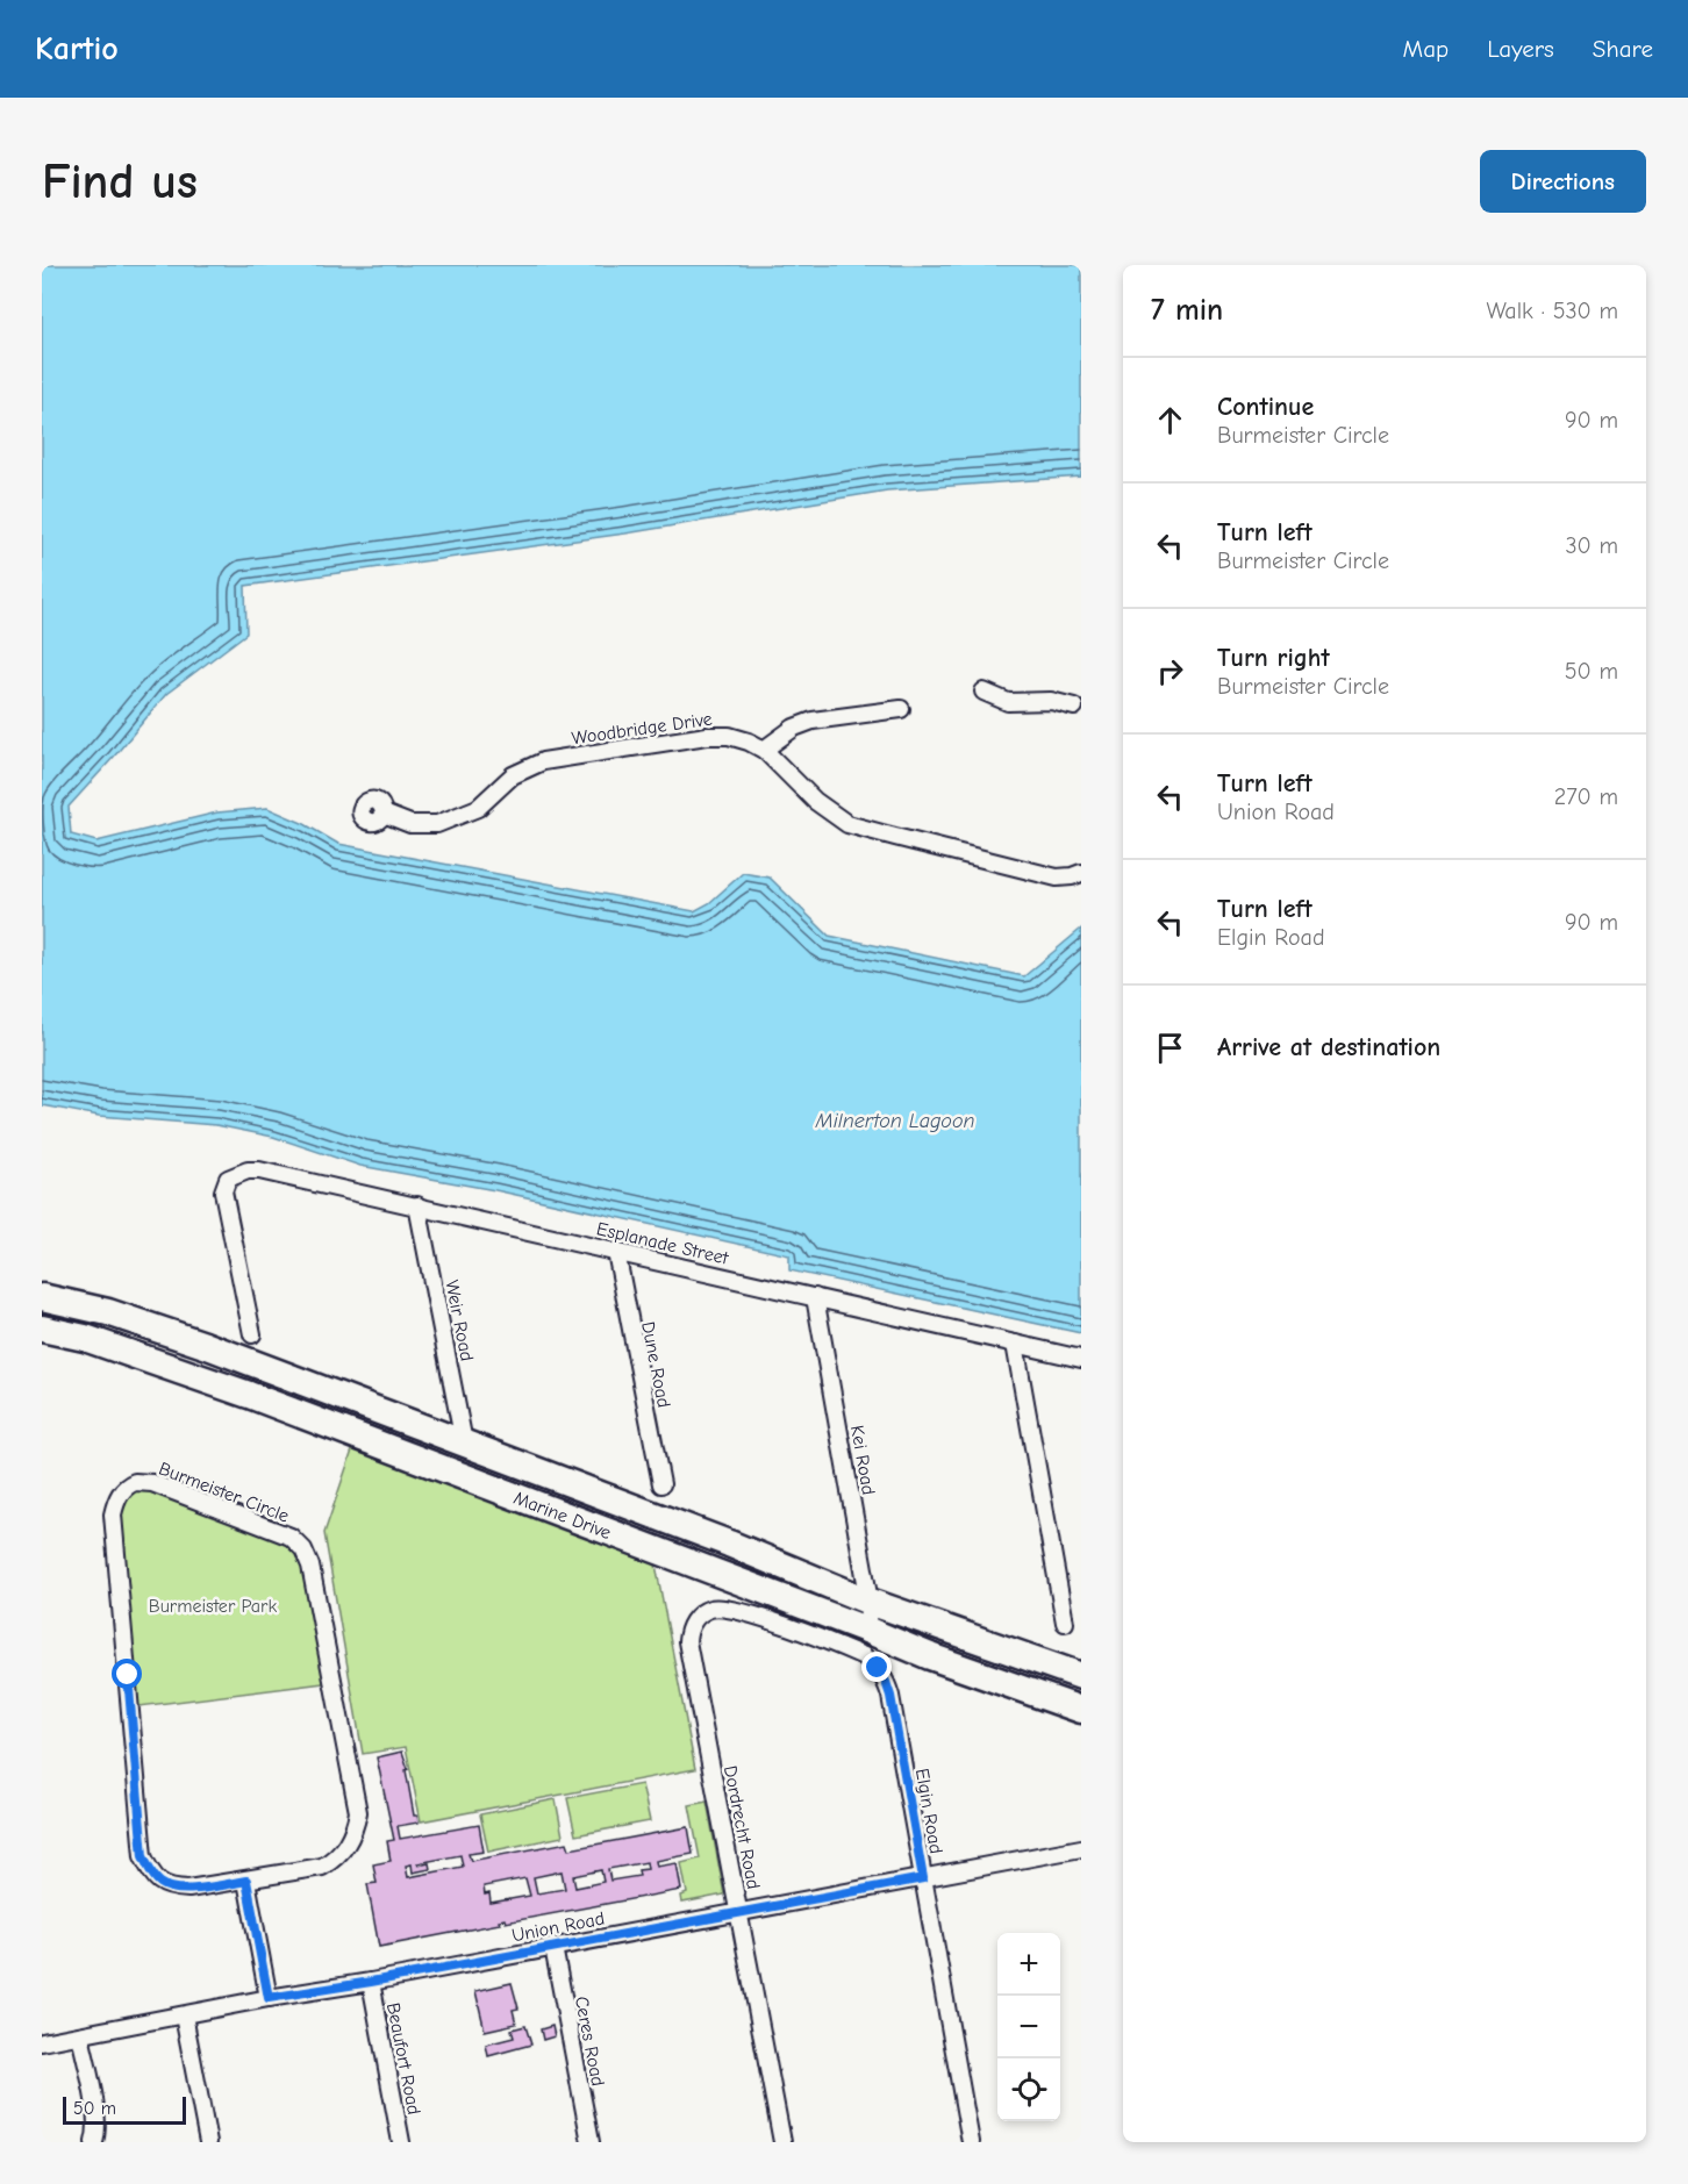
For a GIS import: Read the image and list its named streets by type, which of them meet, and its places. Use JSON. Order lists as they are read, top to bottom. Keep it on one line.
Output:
{"streets":{"main road":["Marine Drive"],"street":["Woodbridge Drive","Esplanade Street","Weir Road","Dune Road","Kei Road","Burmeister Circle","Elgin Road","Dordrecht Road","Union Road","Ceres Road","Beaufort Road"]},"crossings":[["Esplanade Street","Weir Road"],["Esplanade Street","Dune Road"],["Esplanade Street","Kei Road"],["Weir Road","Marine Drive"],["Kei Road","Marine Drive"],["Elgin Road","Dordrecht Road"],["Elgin Road","Union Road"],["Dordrecht Road","Union Road"],["Union Road","Ceres Road"],["Union Road","Beaufort Road"]],"water":["Milnerton Lagoon"],"parks":["Burmeister Park"],"scale_bar":"50 m","page":{"header":"Kartio","nav":["Map","Layers","Share"],"buttons":"Directions","title":"Find us","heading":["7 min","Walk · 530 m"],"list":[["Continue","Burmeister Circle","90 m"],["Turn left","Burmeister Circle","30 m"],["Turn right","Burmeister Circle","50 m"],["Turn left","Union Road","270 m"],["Turn left","Elgin Road","90 m"],"Arrive at destination"],"map_buttons":["+","−"],"scale":"50 m"}}
